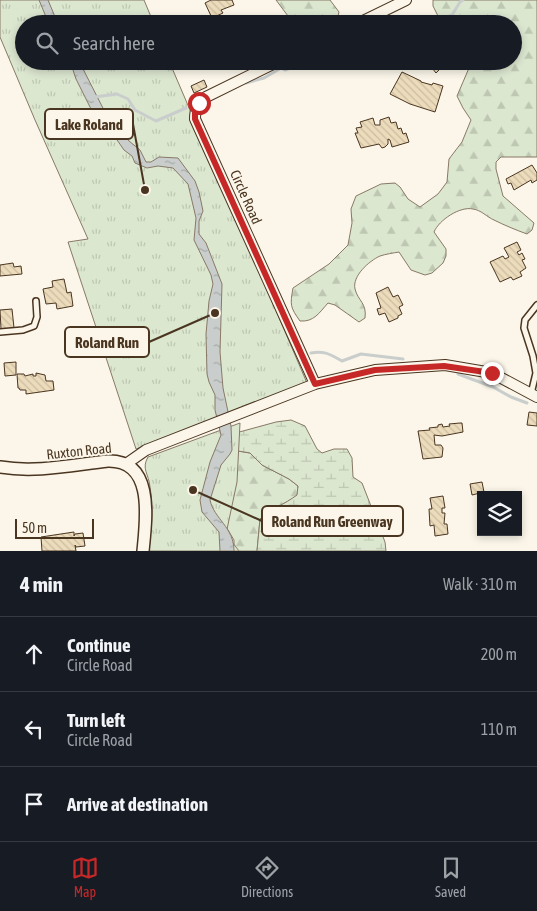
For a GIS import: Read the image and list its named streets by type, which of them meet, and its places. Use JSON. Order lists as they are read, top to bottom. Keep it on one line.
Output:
{"streets":{"street":["Circle Road","Ruxton Road"]},"places":["Lake Roland","Roland Run","Roland Run Greenway"],"scale_bar":"50 m","page":{"search":"Search here","scale":"50 m","heading":["4 min","Walk · 310 m"],"list":[["Continue","Circle Road","200 m"],["Turn left","Circle Road","110 m"],"Arrive at destination"],"nav":["Map","Directions","Saved"]}}
